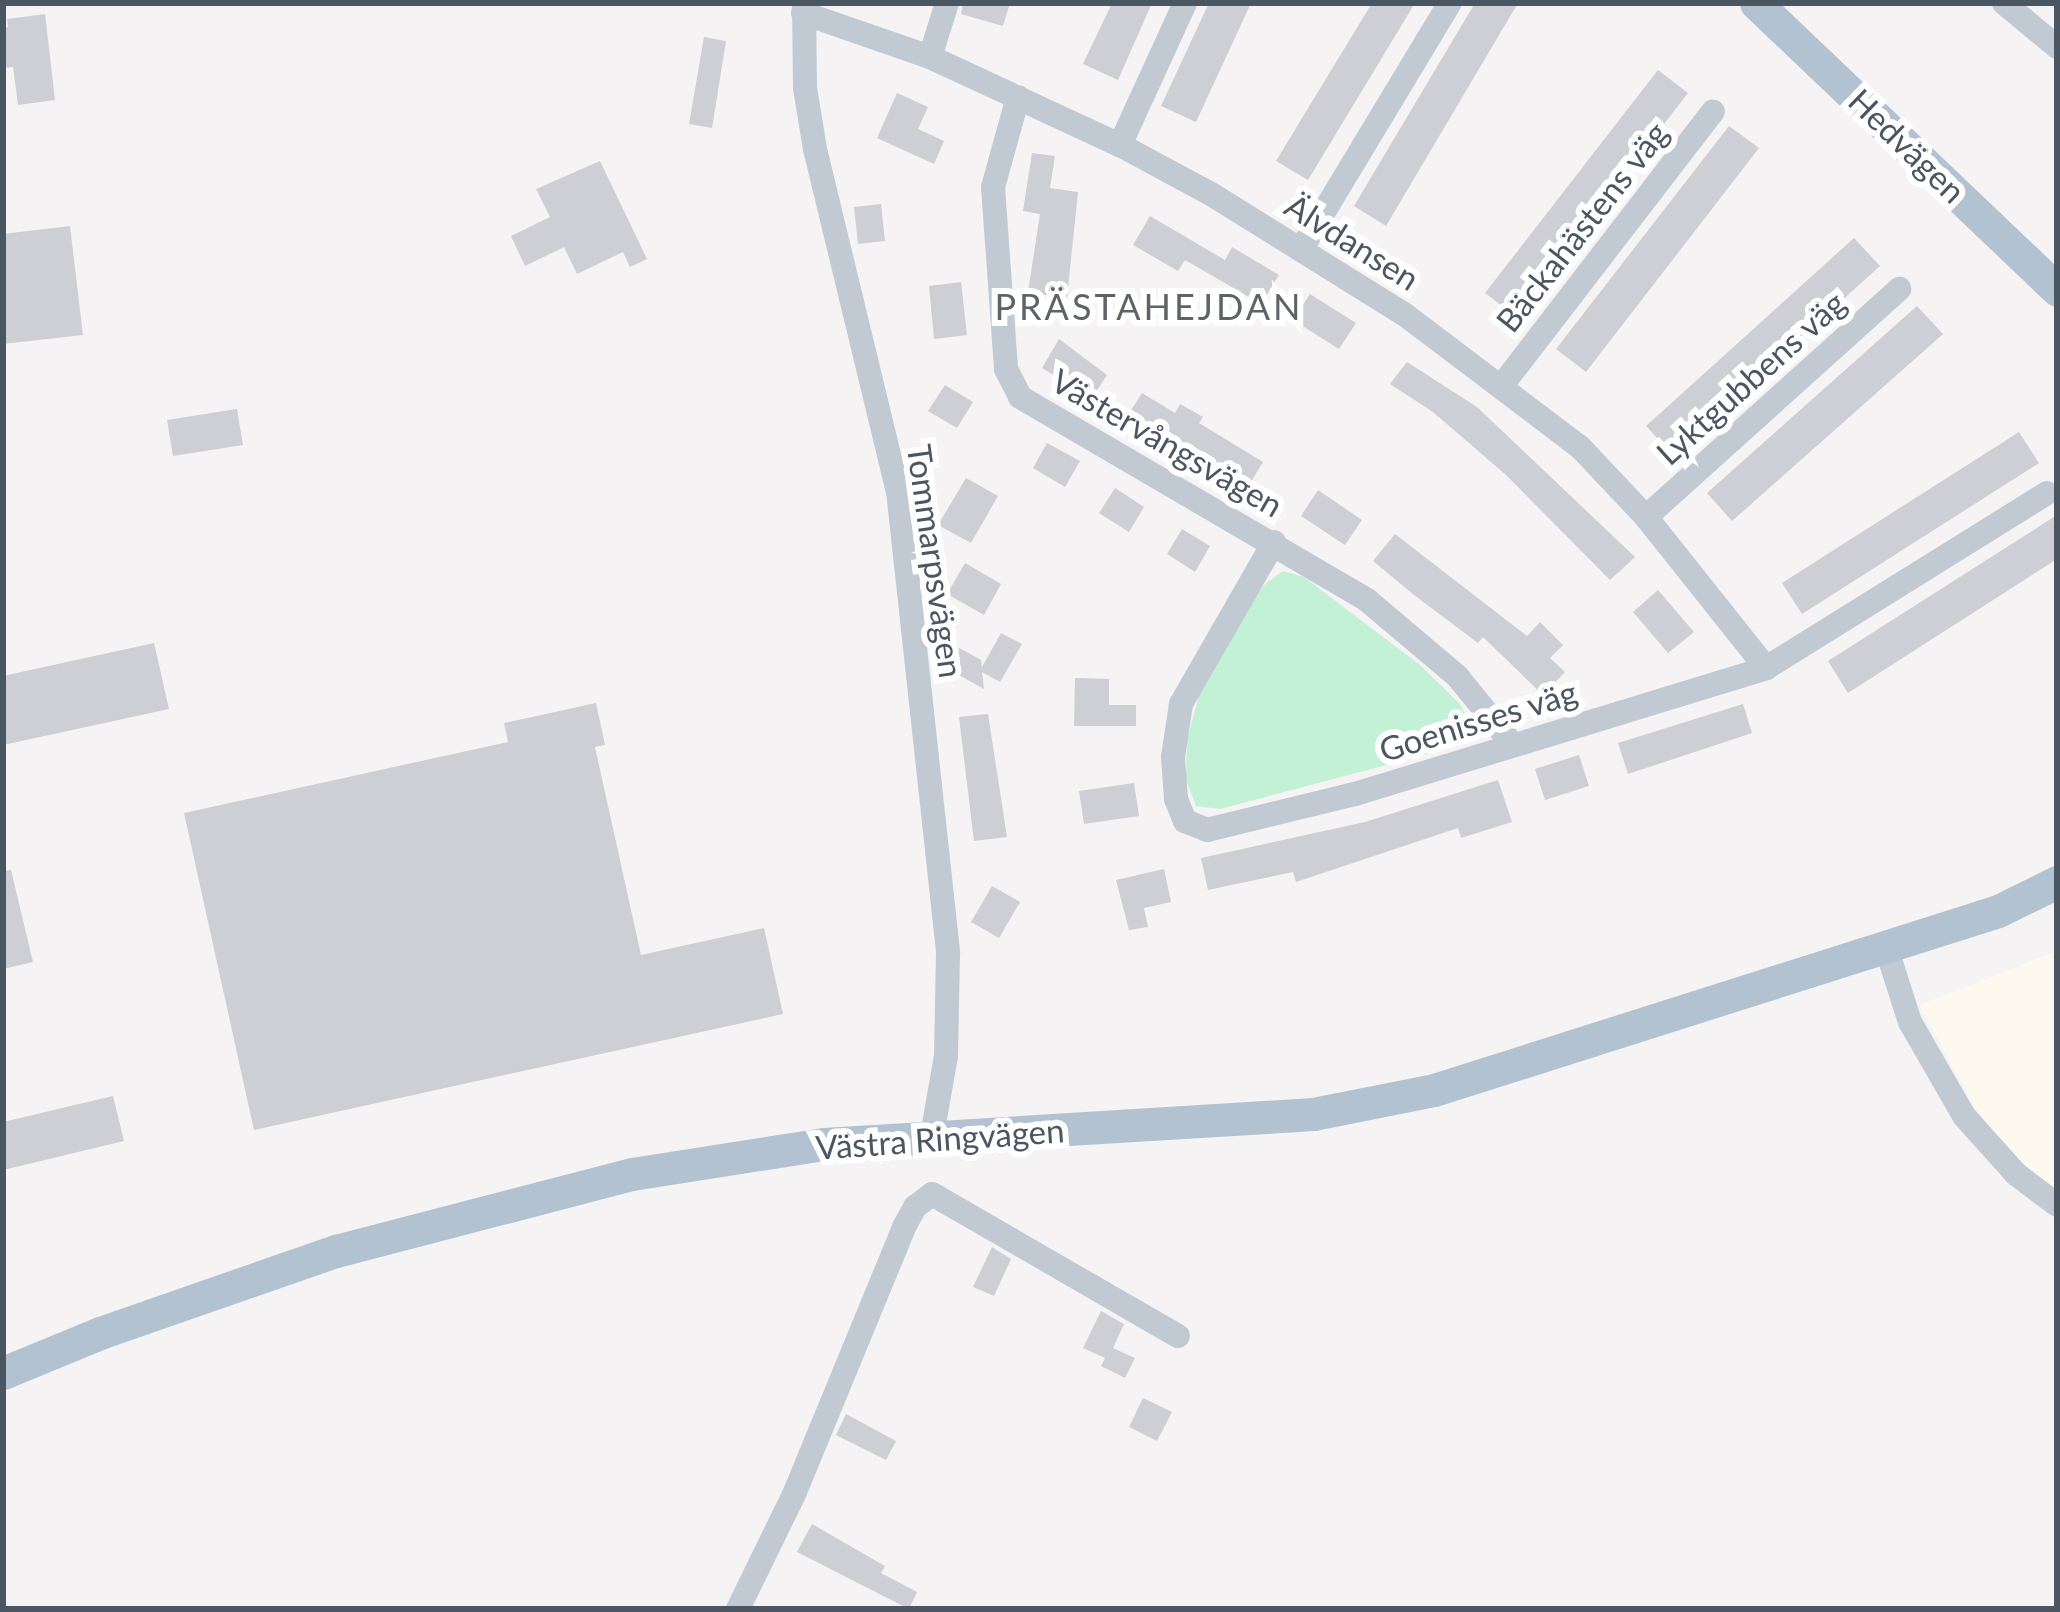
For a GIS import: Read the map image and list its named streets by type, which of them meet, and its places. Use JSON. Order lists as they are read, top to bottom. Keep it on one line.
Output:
{"streets":{"main road":["Hedvägen","Västra Ringvägen"],"street":["Bäckahästens väg","Älvdansen","Lyktgubbens väg","Västervångsvägen","Tommarpsvägen","Goenisses väg"]},"crossings":[["Bäckahästens väg","Älvdansen"],["Älvdansen","Lyktgubbens väg"],["Älvdansen","Västervångsvägen"],["Älvdansen","Tommarpsvägen"],["Älvdansen","Goenisses väg"],["Västervångsvägen","Goenisses väg"],["Tommarpsvägen","Västra Ringvägen"]],"districts":["PRÄSTAHEJDAN"]}
